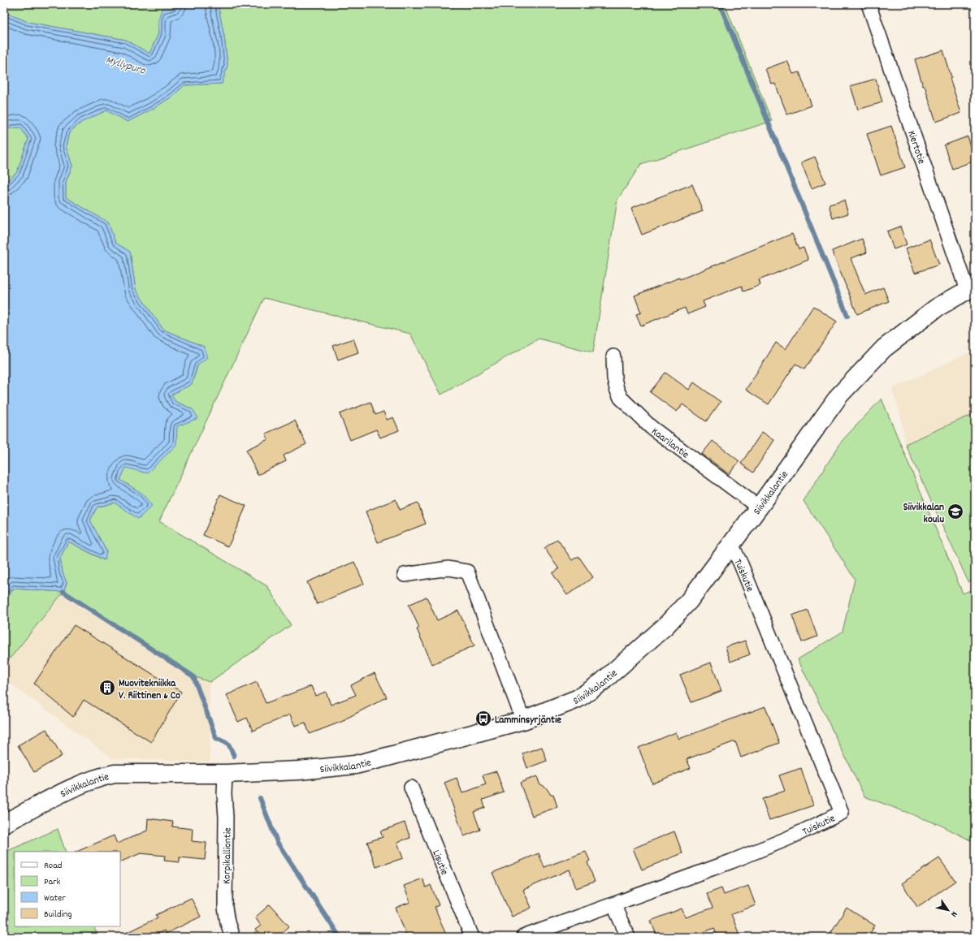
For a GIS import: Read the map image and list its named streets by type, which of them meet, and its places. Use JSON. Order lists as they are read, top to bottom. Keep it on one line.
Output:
{"streets":{"main road":["Siivikkalantie"],"street":["Kiertotie","Kaarilantie","Tuiskutie","Korpikalliontie","Lisutie"]},"crossings":[["Kiertotie","Siivikkalantie"],["Kaarilantie","Siivikkalantie"],["Siivikkalantie","Tuiskutie"],["Siivikkalantie","Korpikalliontie"]],"water":["Myllypuro"],"places":{"school or university":["Siivikkalan koulu"],"building":["Muovitekniikka V. Riittinen & Co"],"bus stop":["Lamminsyrjäntie"]},"legend":["Road","Park","Water","Building"],"north":"bottom right"}
